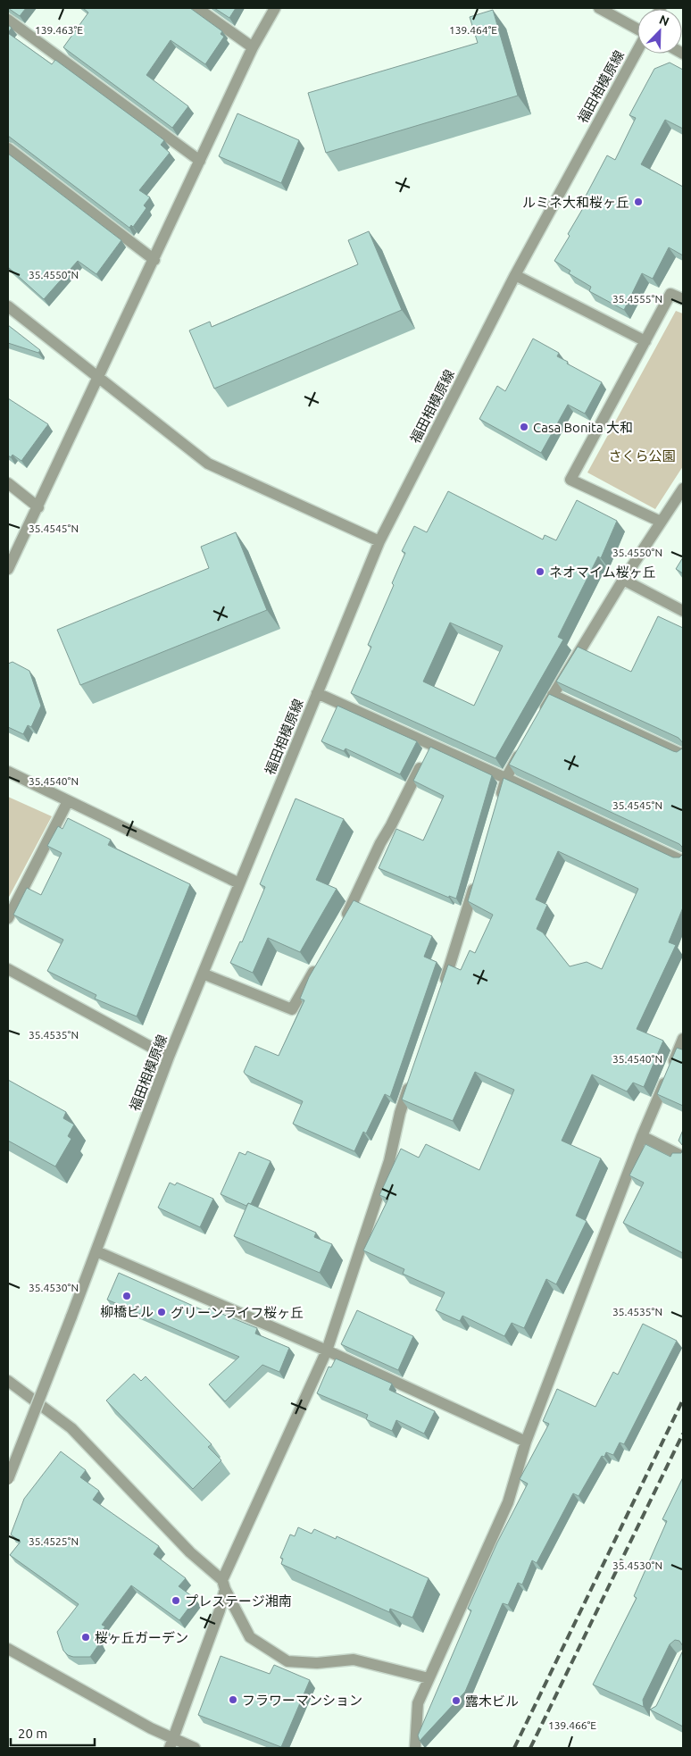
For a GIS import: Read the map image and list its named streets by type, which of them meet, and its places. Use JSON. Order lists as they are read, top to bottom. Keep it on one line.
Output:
{"streets":{"street":["福田相模原線"]},"parks":["さくら公園"],"places":["ルミネ大和桜ヶ丘","Casa Bonita 大和","ネオマイム桜ヶ丘","柳橋ビル","グリーンライフ桜ヶ丘","プレステージ湘南","桜ヶ丘ガーデン","フラワーマンション","露木ビル"],"scale_bar":"20 m","north":"top right","coordinates":["139.463°E","139.464°E","35.4550°N","35.4555°N","35.4545°N","35.4540°N","35.4535°N","35.4530°N","35.4525°N","139.466°E"]}
